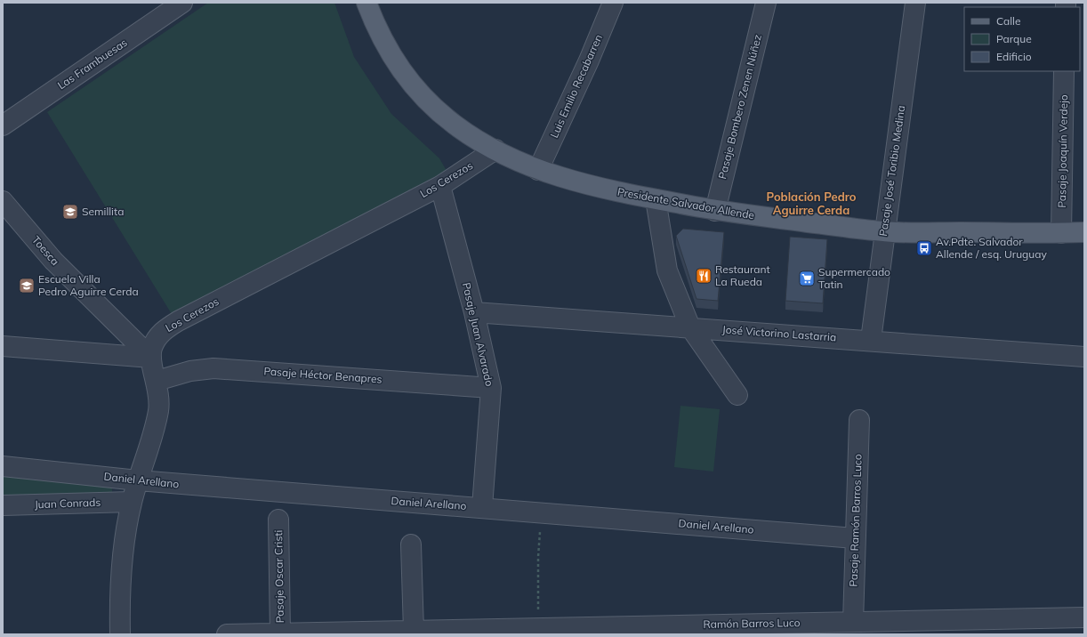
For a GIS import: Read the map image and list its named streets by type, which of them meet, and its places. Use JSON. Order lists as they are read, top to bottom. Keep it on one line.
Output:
{"streets":{"main road":["Presidente Salvador Allende"],"street":["Las Frambuesas","Luis Emilio Recabarren","Pasaje Bombero Zenen Núñez","Pasaje Joaquín Verdejo","Pasaje José Toribio Medina","Los Cerezos","Toesca","José Victorino Lastarria","Pasaje Juan Alvarado","Pasaje Héctor Benapres","Daniel Arellano","Juan Conrads","Pasaje Ramón Barros Luco","Pasaje Oscar Cristi","Ramón Barros Luco"]},"crossings":[["Luis Emilio Recabarren","Presidente Salvador Allende"],["Pasaje Bombero Zenen Núñez","Presidente Salvador Allende"],["Pasaje Joaquín Verdejo","Presidente Salvador Allende"],["Pasaje José Toribio Medina","Presidente Salvador Allende"],["Pasaje José Toribio Medina","José Victorino Lastarria"],["Los Cerezos","Presidente Salvador Allende"],["Los Cerezos","Toesca"],["Los Cerezos","Pasaje Juan Alvarado"],["Los Cerezos","Pasaje Héctor Benapres"],["Los Cerezos","Daniel Arellano"],["Los Cerezos","Juan Conrads"],["José Victorino Lastarria","Pasaje Juan Alvarado"],["Pasaje Juan Alvarado","Pasaje Héctor Benapres"],["Pasaje Juan Alvarado","Daniel Arellano"],["Daniel Arellano","Pasaje Ramón Barros Luco"],["Pasaje Ramón Barros Luco","Ramón Barros Luco"],["Pasaje Oscar Cristi","Ramón Barros Luco"]],"districts":["Población Pedro Aguirre Cerda"],"places":{"school or university":["Semillita","Escuela Villa Pedro Aguirre Cerda"],"bus stop":["Av.Pdte. Salvador Allende / esq. Uruguay"],"restaurant":["Restaurant La Rueda"],"supermarket":["Supermercado Tatin"]},"legend":["Calle","Parque","Edificio"]}
